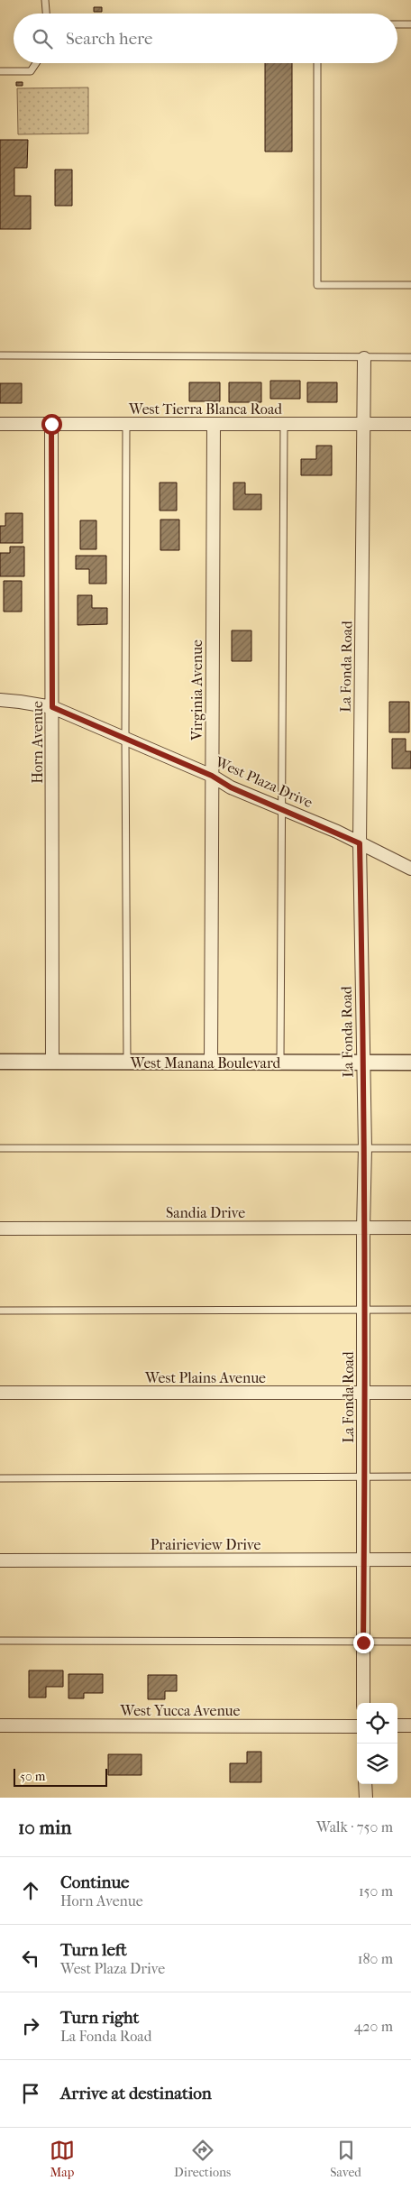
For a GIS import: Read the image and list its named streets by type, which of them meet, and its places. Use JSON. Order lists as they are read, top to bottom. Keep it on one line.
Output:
{"streets":{"street":["West Tierra Blanca Road","La Fonda Road","Virginia Avenue","Horn Avenue","West Plaza Drive","West Manana Boulevard","Sandia Drive","West Plains Avenue","Prairieview Drive","West Yucca Avenue"]},"crossings":[["West Tierra Blanca Road","La Fonda Road"],["West Tierra Blanca Road","Virginia Avenue"],["West Tierra Blanca Road","Horn Avenue"],["La Fonda Road","West Plaza Drive"],["La Fonda Road","West Manana Boulevard"],["La Fonda Road","Sandia Drive"],["La Fonda Road","West Plains Avenue"],["La Fonda Road","Prairieview Drive"],["Virginia Avenue","West Plaza Drive"],["Virginia Avenue","West Manana Boulevard"],["Horn Avenue","West Plaza Drive"],["Horn Avenue","West Manana Boulevard"]],"scale_bar":"50 m","page":{"search":"Search here","scale":"50 m","heading":["10 min","Walk · 750 m"],"list":[["Continue","Horn Avenue","150 m"],["Turn left","West Plaza Drive","180 m"],["Turn right","La Fonda Road","420 m"],"Arrive at destination"],"nav":["Map","Directions","Saved"]}}
